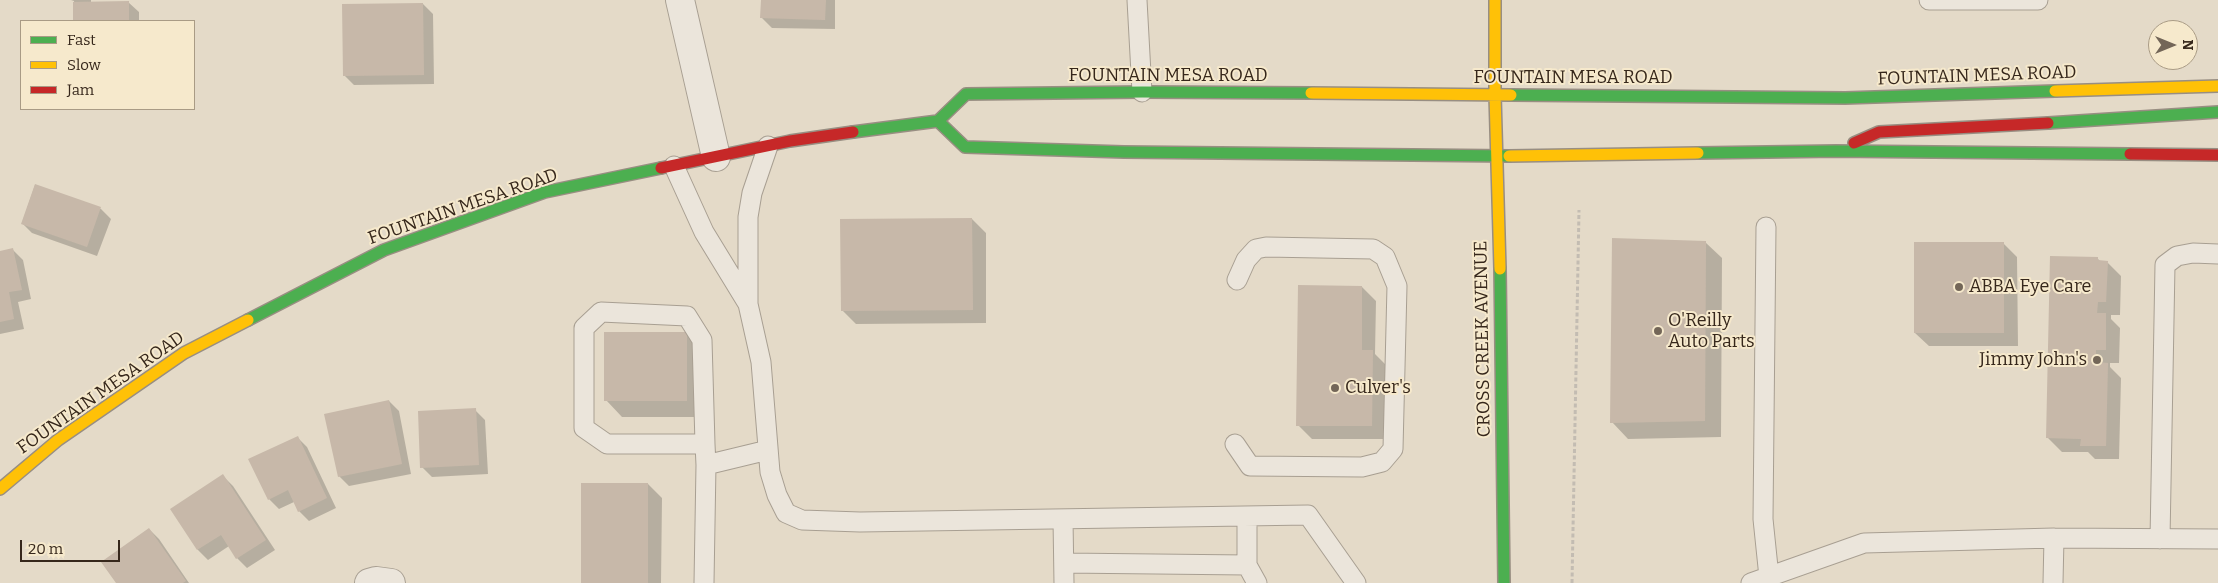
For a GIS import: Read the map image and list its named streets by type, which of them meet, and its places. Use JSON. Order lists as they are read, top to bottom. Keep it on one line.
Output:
{"streets":{"main road":["FOUNTAIN MESA ROAD","CROSS CREEK AVENUE"]},"crossings":[["FOUNTAIN MESA ROAD","CROSS CREEK AVENUE"]],"places":["ABBA Eye Care","O'Reilly Auto Parts","Jimmy John's","Culver's"],"legend":["Fast","Slow","Jam"],"scale_bar":"20 m","north":"right"}
